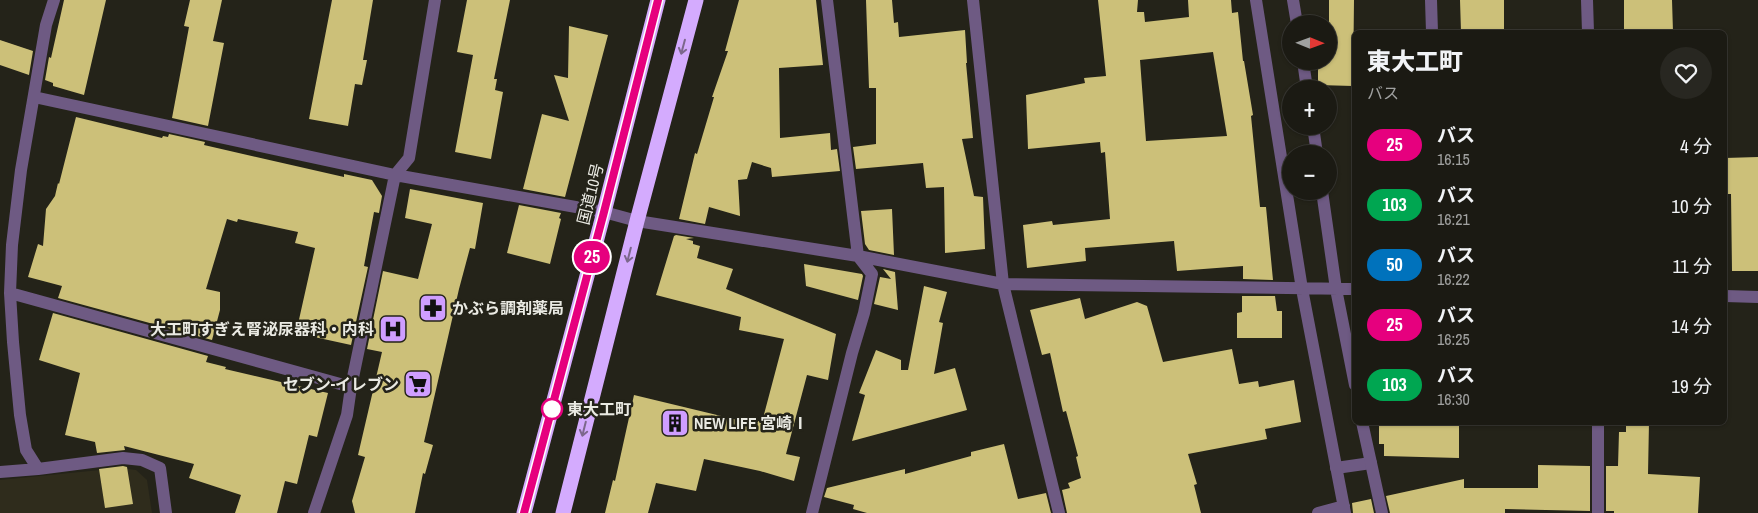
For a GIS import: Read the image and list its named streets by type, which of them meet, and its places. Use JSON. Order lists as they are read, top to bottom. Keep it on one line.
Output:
{"streets":{"highway":["国道10号"]},"places":{"pharmacy":["かぶら調剤薬局"],"hospital":["大工町すぎえ腎泌尿器科・内科"],"supermarket":["セブン-イレブン"],"other":["東大工町"],"building":["NEW LIFE 宮崎Ⅰ"]},"lines":["bus line 25"],"north":"right","page":{"on_map":"25","map_buttons":["+","−"],"heading":["東大工町","バス"],"list":[{"mark":"25","name":"バス","note":"16:15","value":"4 分"},{"mark":"103","name":"バス","note":"16:21","value":"10 分"},{"mark":"50","name":"バス","note":"16:22","value":"11 分"},{"mark":"25","name":"バス","note":"16:25","value":"14 分"},{"mark":"103","name":"バス","note":"16:30","value":"19 分"}]}}
